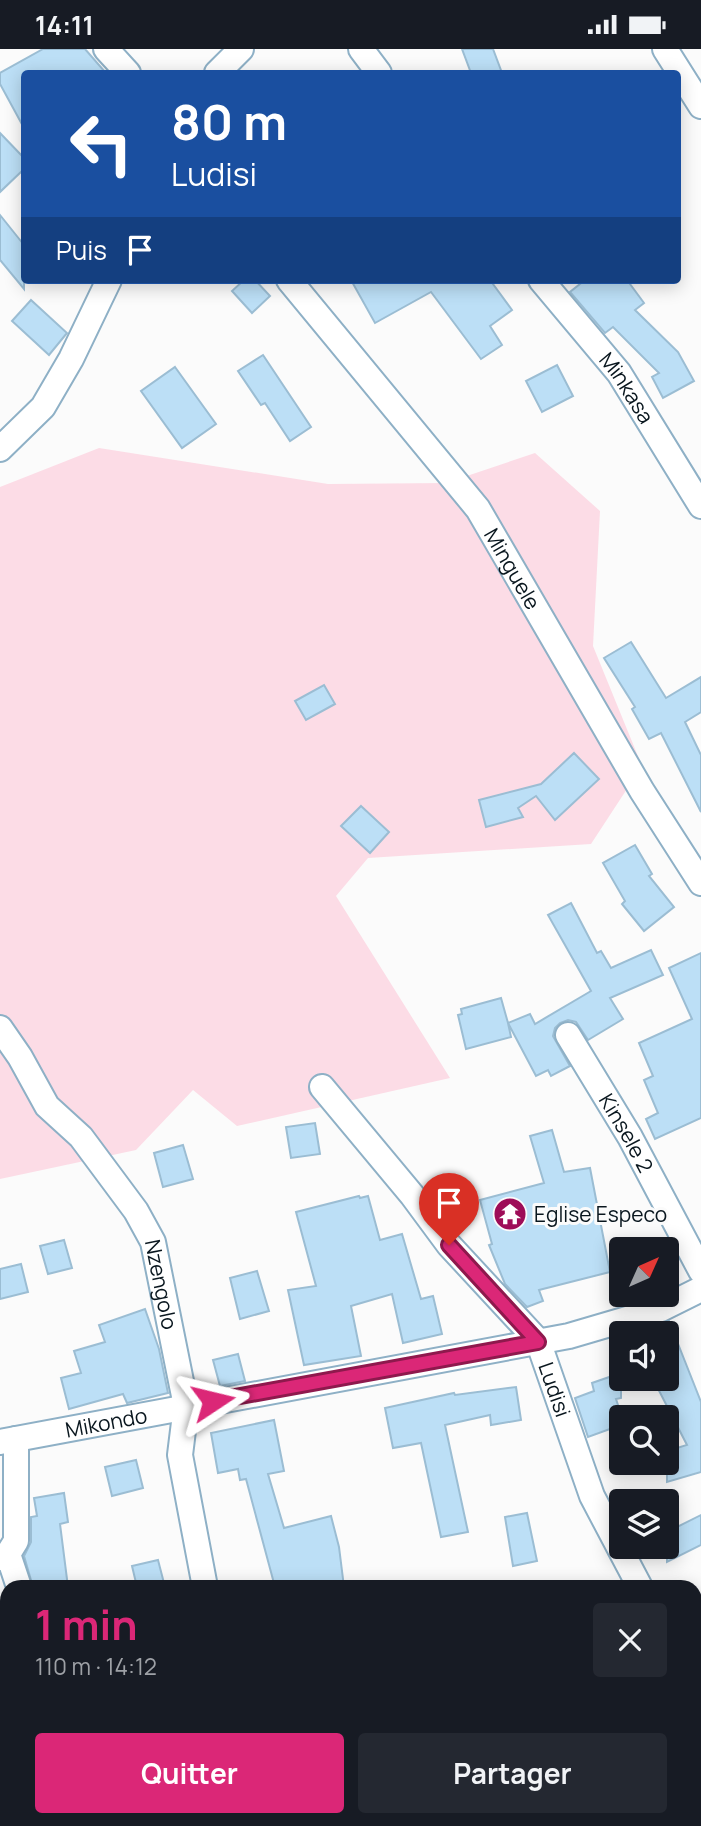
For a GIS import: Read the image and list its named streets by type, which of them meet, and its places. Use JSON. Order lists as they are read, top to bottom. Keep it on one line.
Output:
{"streets":{"street":["Minkasa","Minguele","Kinsele 2","Nzengolo","Ludisi","Mikondo"]},"crossings":[["Nzengolo","Mikondo"],["Ludisi","Mikondo"]],"places":{"temple":["Eglise Especo"]},"north":"top right","page":{"status":"14:11","turn":["80 m","Ludisi"],"then":"Puis","heading":["1 min","110 m · 14:12"],"buttons":["Quitter","Partager"]}}
